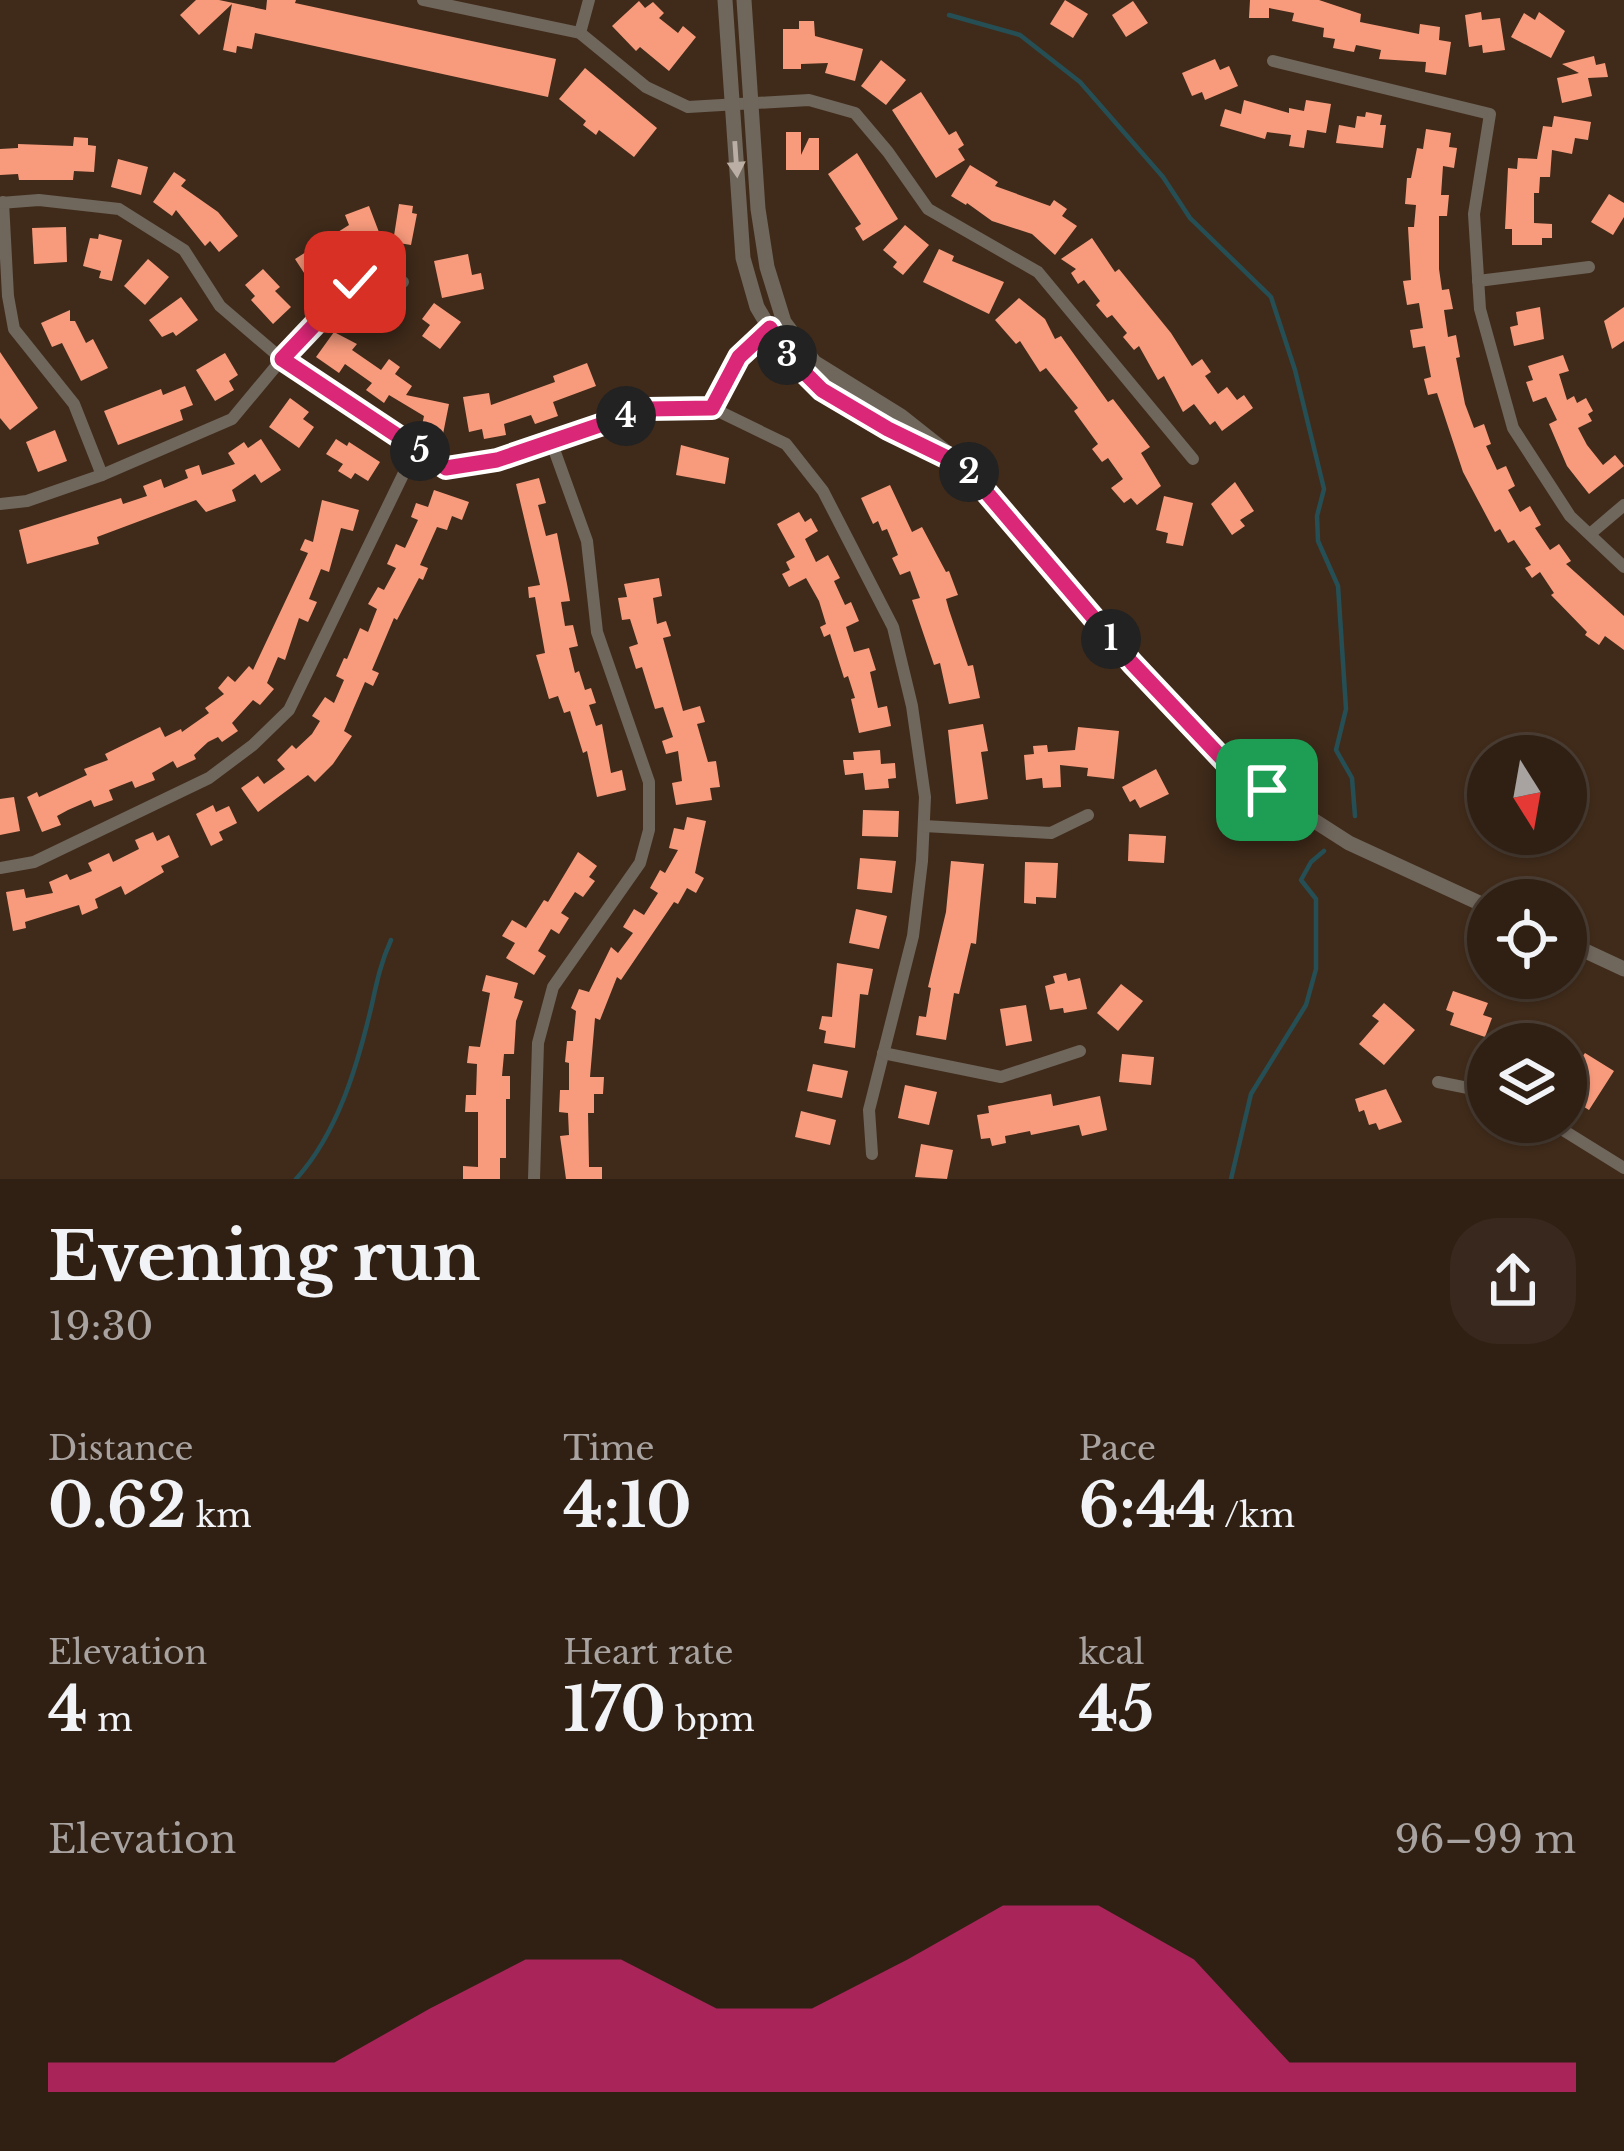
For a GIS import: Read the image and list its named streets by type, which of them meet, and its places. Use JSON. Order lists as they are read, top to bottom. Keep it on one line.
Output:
{"north":"bottom","page":{"pins":["3","4","5","2","1"],"heading":["Evening run","19:30"],"stats":[["Distance","0.62 km"],["Time","4:10"],["Pace","6:44 /km"],["Elevation","4 m"],["Heart rate","170 bpm"],["kcal","45"]],"chart":["Elevation","96–99 m"]}}
